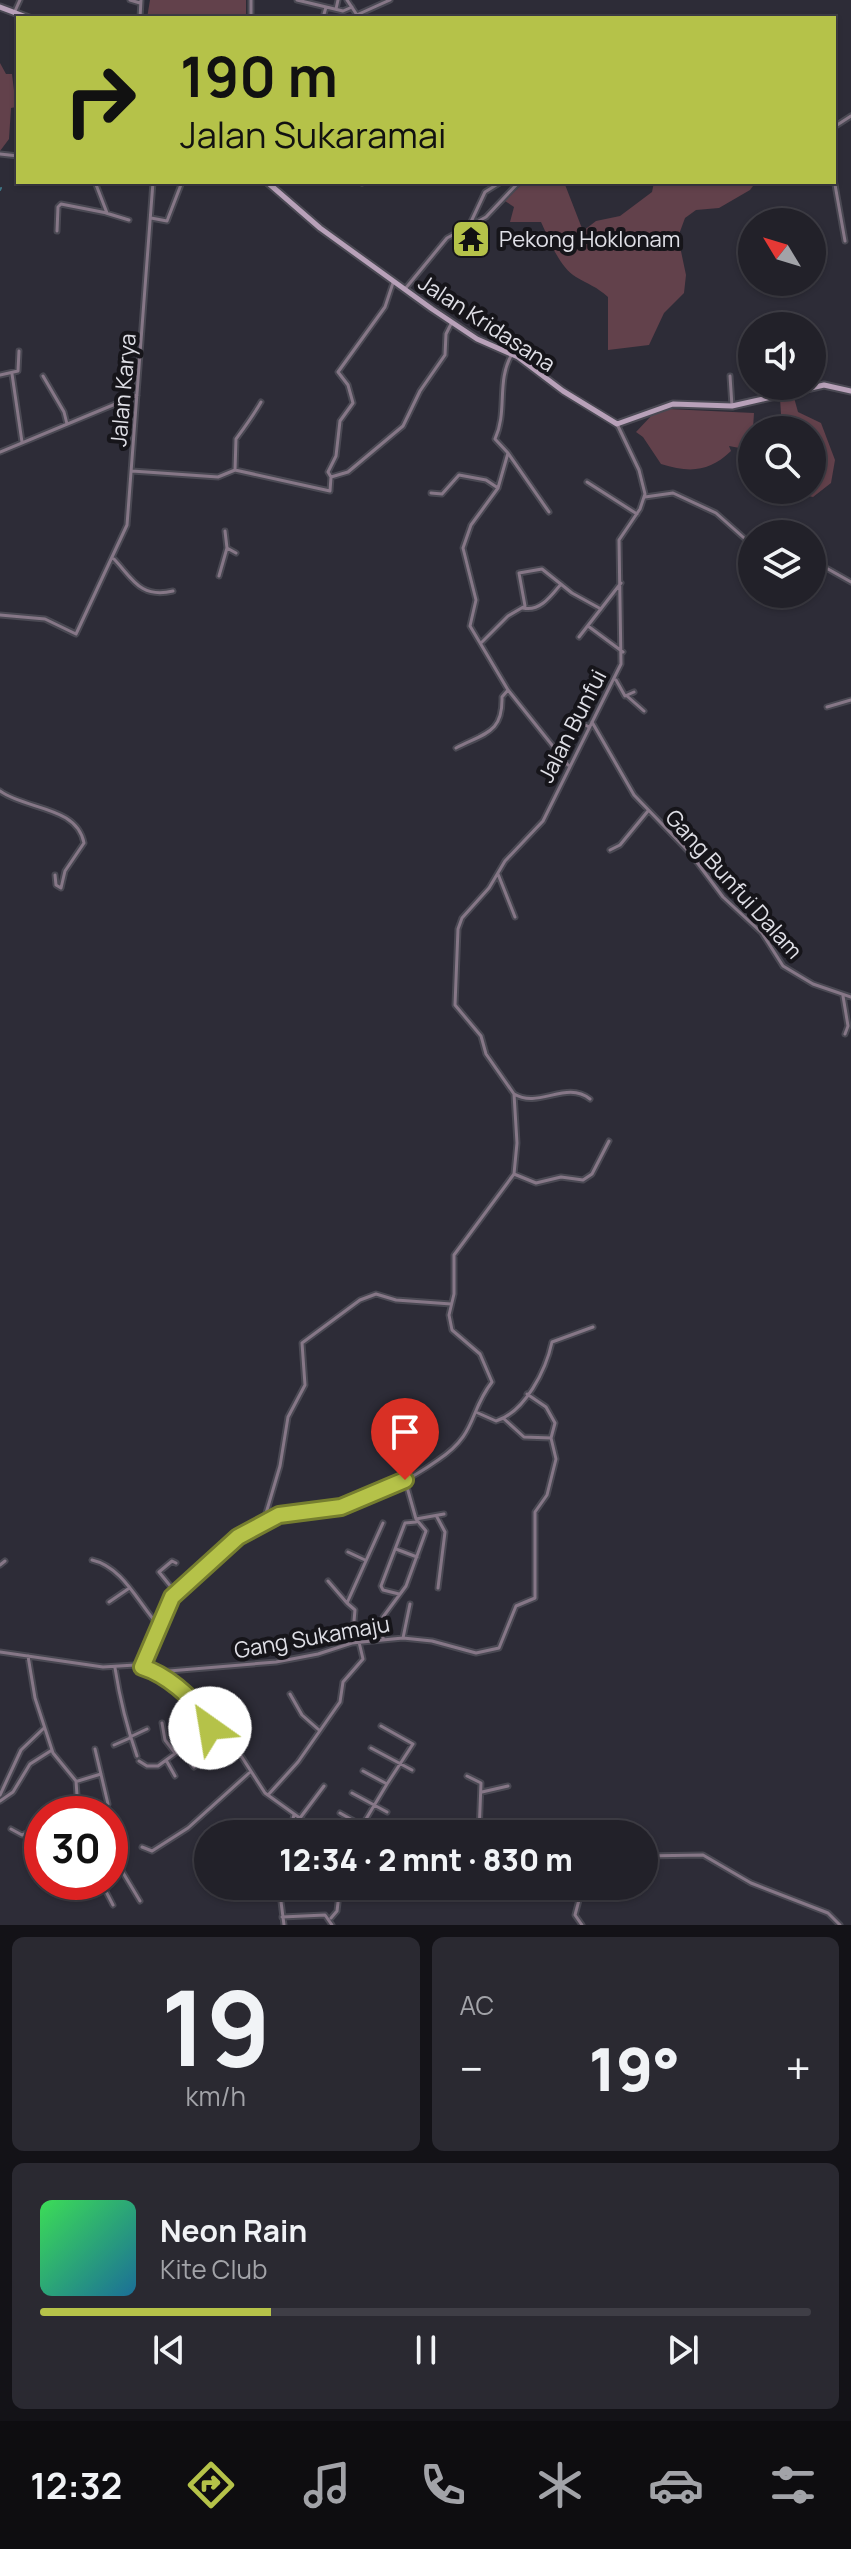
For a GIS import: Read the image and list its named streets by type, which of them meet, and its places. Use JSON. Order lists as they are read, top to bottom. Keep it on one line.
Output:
{"streets":{"street":["Jalan Kridasana","Jalan Karya","Jalan Bunfui","Gang Bunfui Dalam","Gang Sukamaju"]},"crossings":[["Jalan Bunfui","Gang Bunfui Dalam"]],"places":{"temple":["Pekong Hoklonam"]},"north":"top left","page":{"turn":["190 m","Jalan Sukaramai"],"limit":"30","trip":"12:34 · 2 mnt · 830 m","tile":[["19","km/h"],"AC"],"heat":["−","19°","+"],"song":["Neon Rain","Kite Club"],"tabs":"12:32"}}
